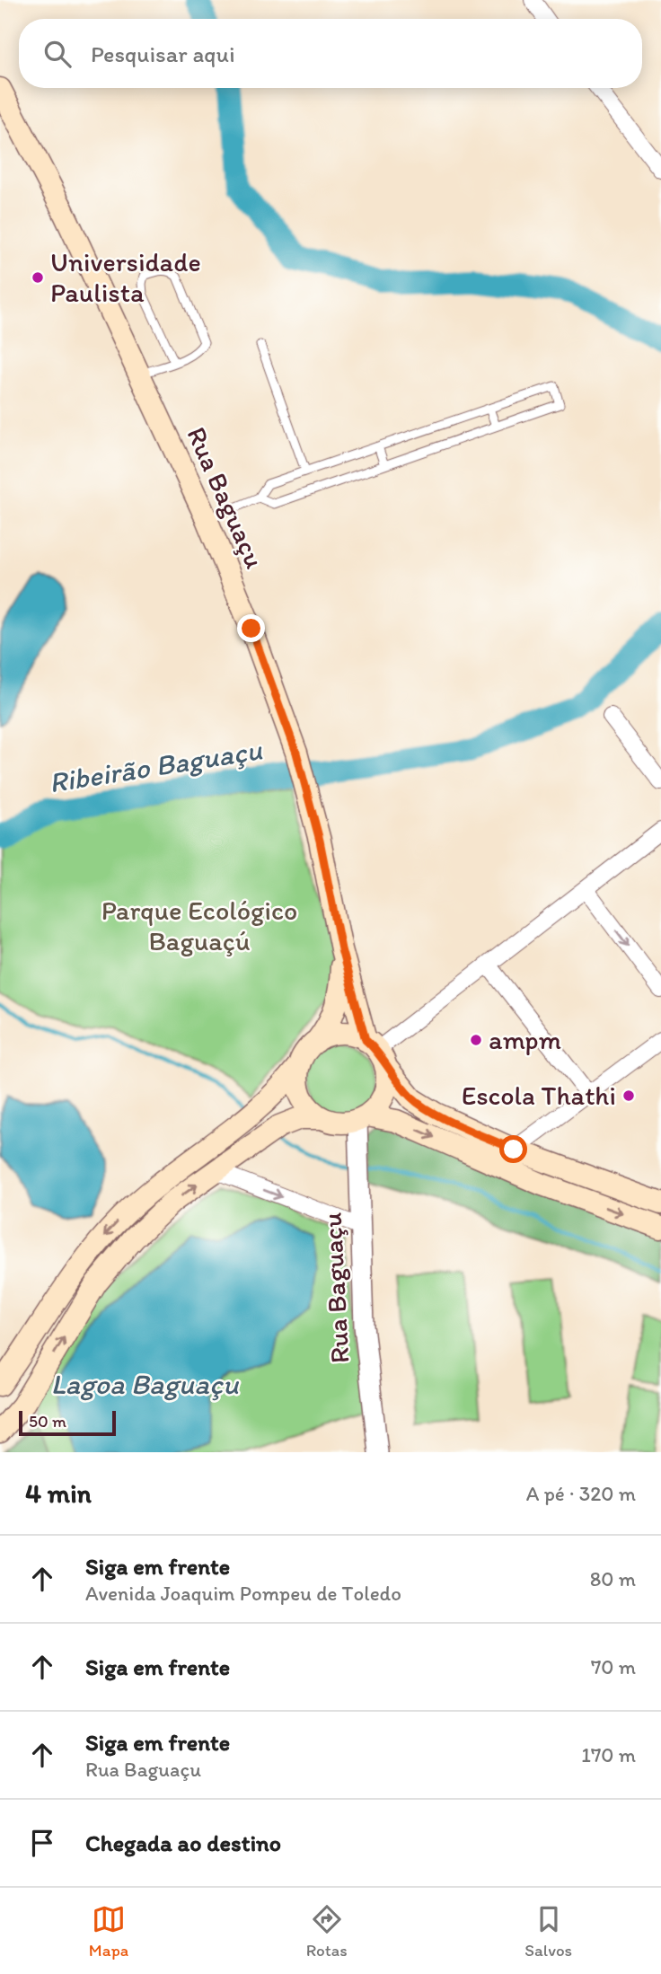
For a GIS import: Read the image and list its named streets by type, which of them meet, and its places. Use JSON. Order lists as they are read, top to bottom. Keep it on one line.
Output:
{"streets":{"main road":["Rua Baguaçu"]},"water":["Ribeirão Baguaçu","Lagoa Baguaçu"],"parks":["Parque Ecológico Baguaçú"],"places":["Universidade Paulista","ampm","Escola Thathi"],"scale_bar":"50 m","page":{"search":"Pesquisar aqui","scale":"50 m","heading":["4 min","A pé · 320 m"],"list":[["Siga em frente","Avenida Joaquim Pompeu de Toledo","80 m"],["Siga em frente","70 m"],["Siga em frente","Rua Baguaçu","170 m"],"Chegada ao destino"],"nav":["Mapa","Rotas","Salvos"]}}
